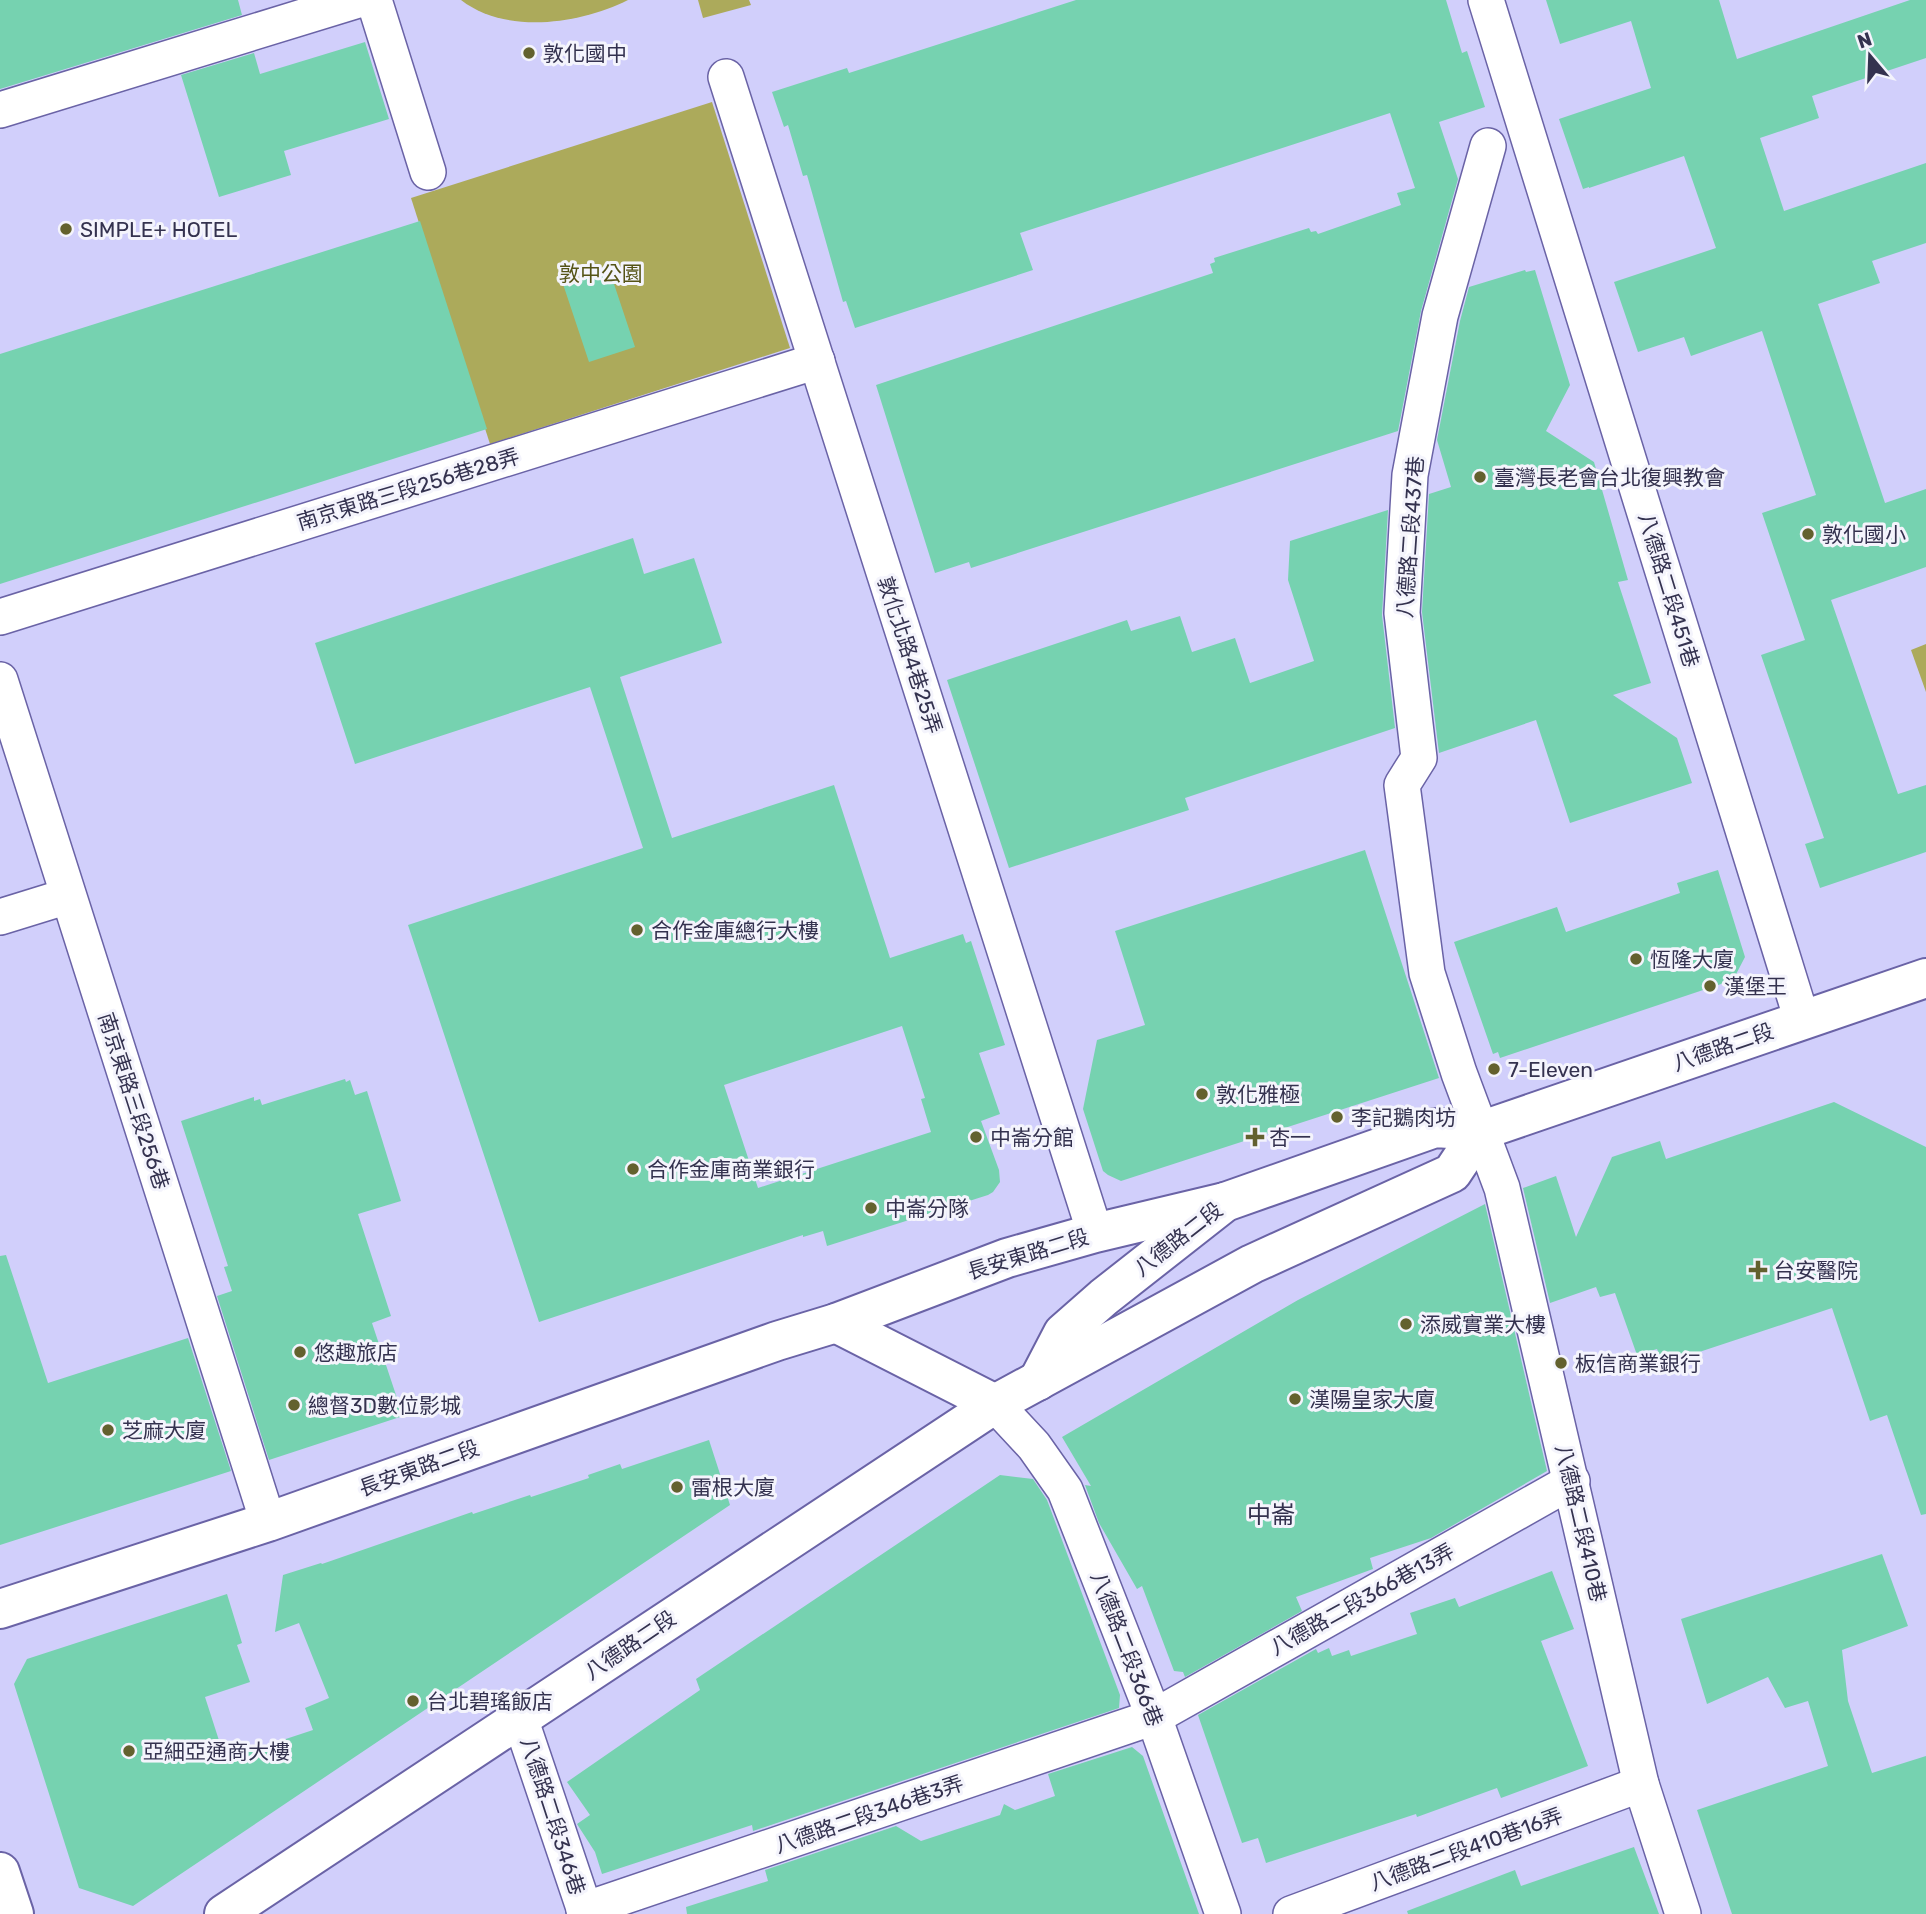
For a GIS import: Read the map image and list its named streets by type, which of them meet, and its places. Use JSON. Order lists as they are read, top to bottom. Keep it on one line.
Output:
{"streets":{"street":["南京東路三段256巷28弄","八德路二段437巷","八德路二段451巷","敦化北路4巷25弄","八德路二段","南京東路三段256巷","長安東路二段","八德路二段410巷","八德路二段366巷13弄","八德路二段366巷","八德路二段346巷3弄","八德路二段346巷","八德路二段410巷16弄"]},"crossings":[["南京東路三段256巷28弄","敦化北路4巷25弄"],["八德路二段437巷","八德路二段"],["八德路二段437巷","八德路二段410巷"],["八德路二段451巷","八德路二段"],["敦化北路4巷25弄","長安東路二段"],["八德路二段","長安東路二段"],["八德路二段","八德路二段410巷"],["八德路二段","八德路二段366巷"],["八德路二段","八德路二段346巷"],["南京東路三段256巷","長安東路二段"],["八德路二段410巷","八德路二段366巷13弄"],["八德路二段410巷","八德路二段410巷16弄"],["八德路二段366巷13弄","八德路二段366巷"],["八德路二段366巷13弄","八德路二段346巷3弄"],["八德路二段366巷","八德路二段346巷3弄"],["八德路二段346巷3弄","八德路二段346巷"]],"districts":["中崙"],"parks":["敦中公園"],"places":{"other":["敦化國中","SIMPLE+ HOTEL","臺灣長老會台北復興教會","敦化國小","合作金庫總行大樓","恆隆大廈","漢堡王","7-Eleven","敦化雅極","李記鵝肉坊","中崙分館","合作金庫商業銀行","中崙分隊","添威實業大樓","悠趣旅店","板信商業銀行","漢陽皇家大廈","總督3D數位影城","芝麻大廈","雷根大廈","台北碧瑤飯店","亞細亞通商大樓"],"health":["杏一","台安醫院"]},"north":"top"}
